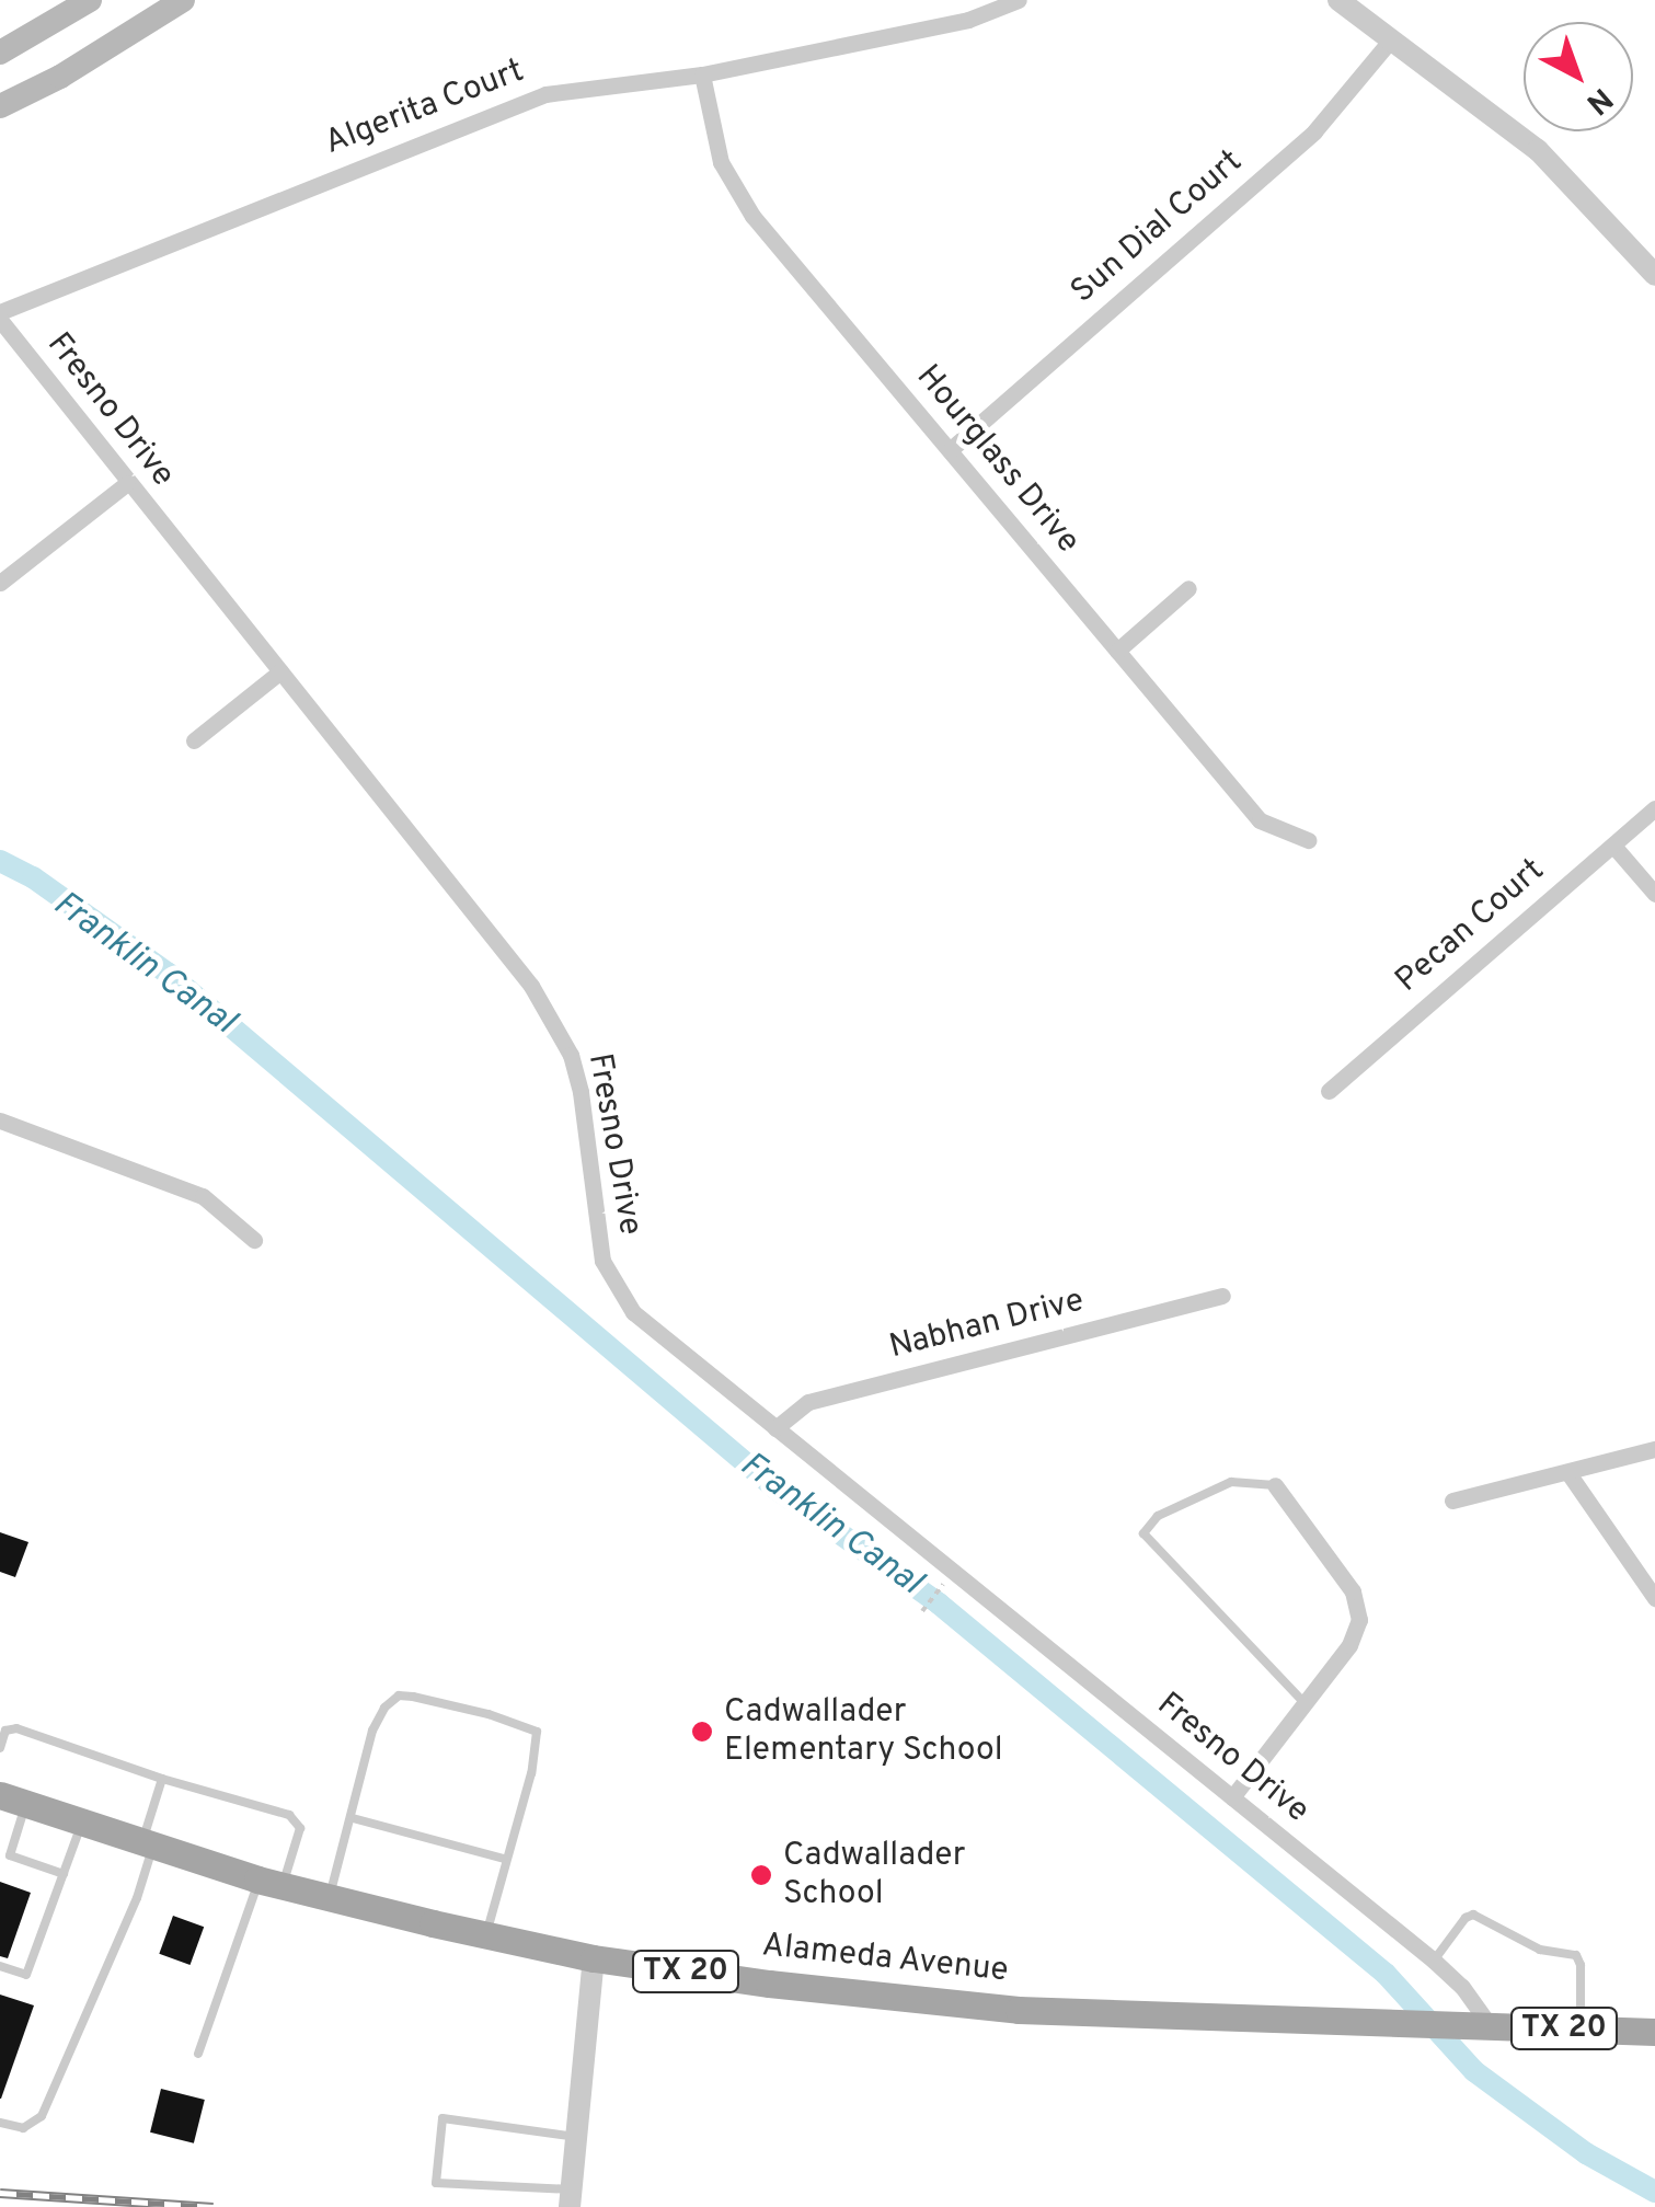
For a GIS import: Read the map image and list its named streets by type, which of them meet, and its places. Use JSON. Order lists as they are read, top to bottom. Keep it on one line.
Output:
{"streets":{"main road":["Alameda Avenue","TX 20"],"street":["Algerita Court","Sun Dial Court","Fresno Drive","Hourglass Drive","Pecan Court","Nabhan Drive"]},"crossings":[["Algerita Court","Fresno Drive"],["Algerita Court","Hourglass Drive"],["Sun Dial Court","Hourglass Drive"],["Fresno Drive","Nabhan Drive"],["Fresno Drive","Alameda Avenue"]],"water":["Franklin Canal"],"places":["Cadwallader Elementary School","Cadwallader School"],"north":"bottom right"}
